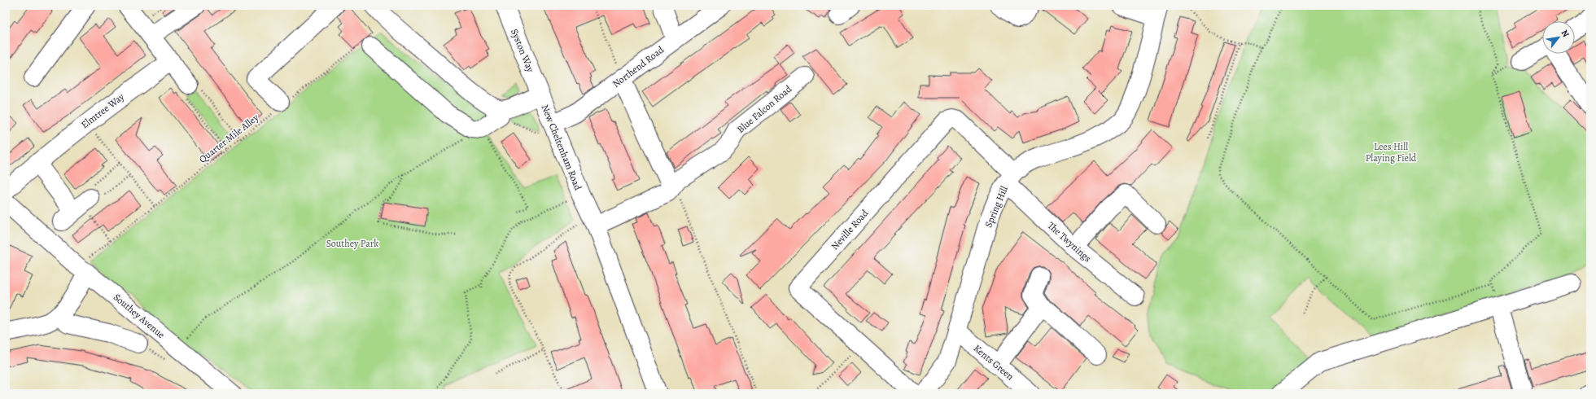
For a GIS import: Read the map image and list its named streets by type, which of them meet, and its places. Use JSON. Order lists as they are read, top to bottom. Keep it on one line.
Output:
{"streets":{"street":["Syston Way","Northend Road","Blue Falcon Road","Elmtree Way","New Cheltenham Road","Spring Hill","Neville Road","The Twynings","Southey Avenue","Kents Green"],"path":["Quarter Mile Alley"]},"crossings":[["Syston Way","New Cheltenham Road"],["Northend Road","New Cheltenham Road"],["Blue Falcon Road","New Cheltenham Road"],["Quarter Mile Alley","Southey Avenue"],["Spring Hill","Neville Road"],["Spring Hill","The Twynings"],["Spring Hill","Kents Green"],["Neville Road","The Twynings"]],"parks":["Lees Hill Playing Field","Southey Park"],"north":"top right"}
